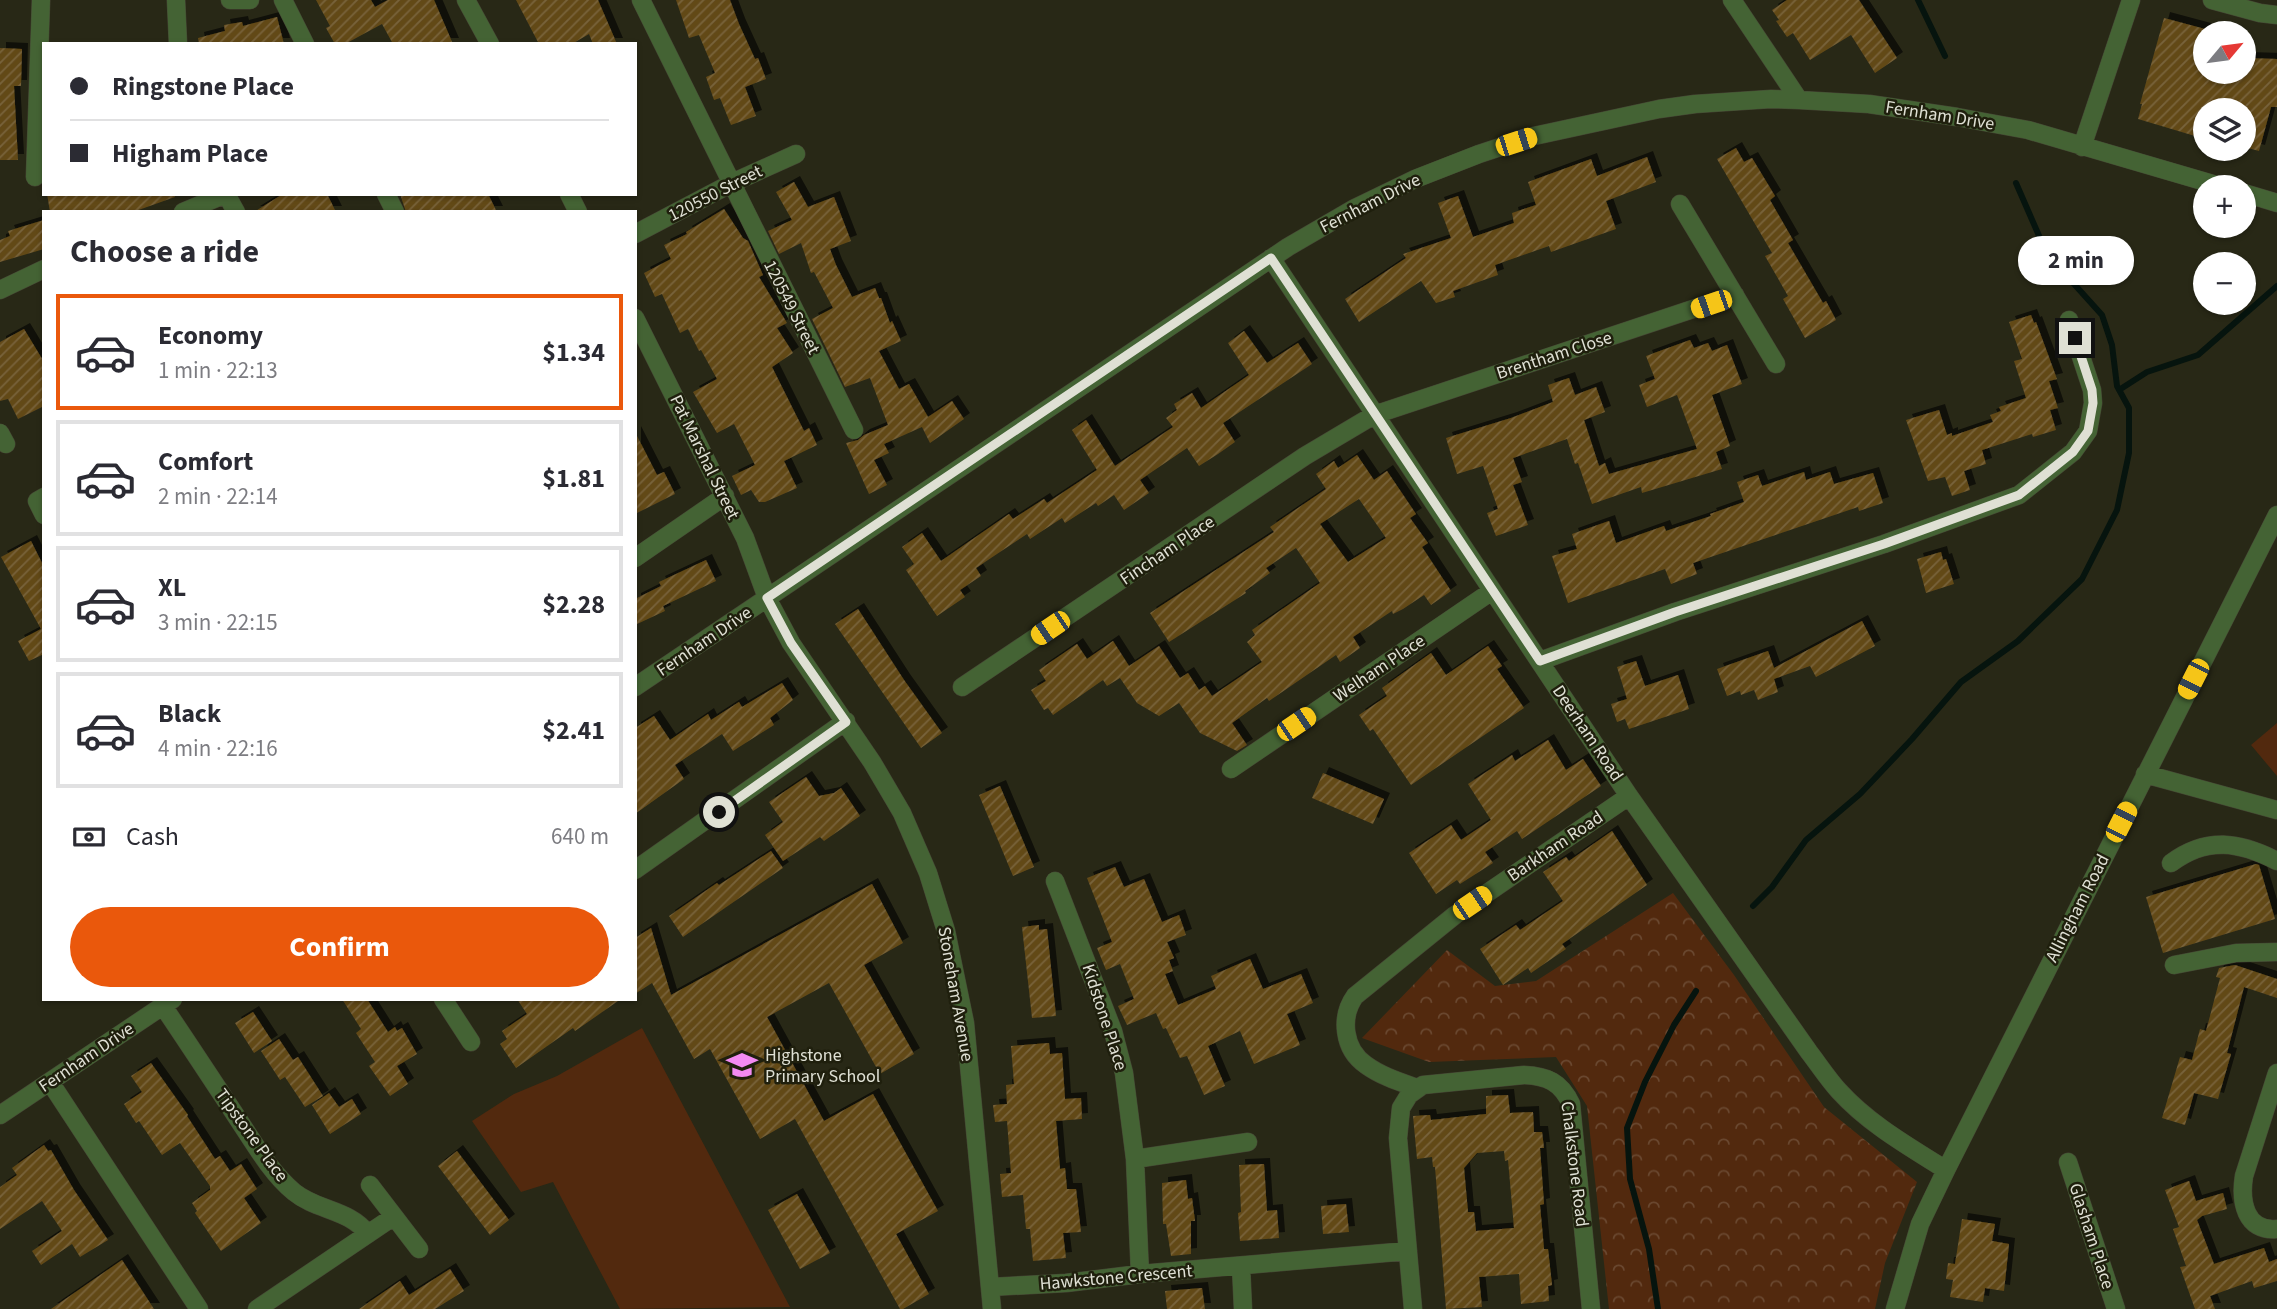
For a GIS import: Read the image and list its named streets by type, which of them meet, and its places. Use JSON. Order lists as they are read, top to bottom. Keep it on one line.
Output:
{"streets":{"street":["Fernham Drive","120550 Street","120549 Street","Brentham Close","Pat Marshal Street","Fincham Place","Welham Place","Deerham Road","Barkham Road","Allingham Road","Stoneham Avenue","Kidstone Place","Tipstone Place","Chalkstone Road","Glasham Place","Hawkstone Crescent"]},"crossings":[["Fernham Drive","Pat Marshal Street"],["Fernham Drive","Deerham Road"],["Fernham Drive","Stoneham Avenue"],["Fernham Drive","Tipstone Place"],["120550 Street","120549 Street"],["Brentham Close","Fincham Place"],["Brentham Close","Deerham Road"],["Pat Marshal Street","Stoneham Avenue"],["Fincham Place","Deerham Road"],["Welham Place","Deerham Road"],["Deerham Road","Barkham Road"],["Deerham Road","Allingham Road"],["Barkham Road","Chalkstone Road"],["Stoneham Avenue","Hawkstone Crescent"],["Kidstone Place","Hawkstone Crescent"]],"places":{"school or university":["Highstone Primary School"]},"north":"top right","page":{"map_buttons":["+","−"],"banner":["Ringstone Place","Higham Place"],"heading":"Choose a ride","bubble":"2 min","list":[{"name":"Economy","note":"1 min · 22:13","value":"$1.34"},{"name":"Comfort","note":"2 min · 22:14","value":"$1.81"},{"name":"XL","note":"3 min · 22:15","value":"$2.28"},{"name":"Black","note":"4 min · 22:16","value":"$2.41"}],"pay":["Cash","640 m"],"buttons":"Confirm"}}
